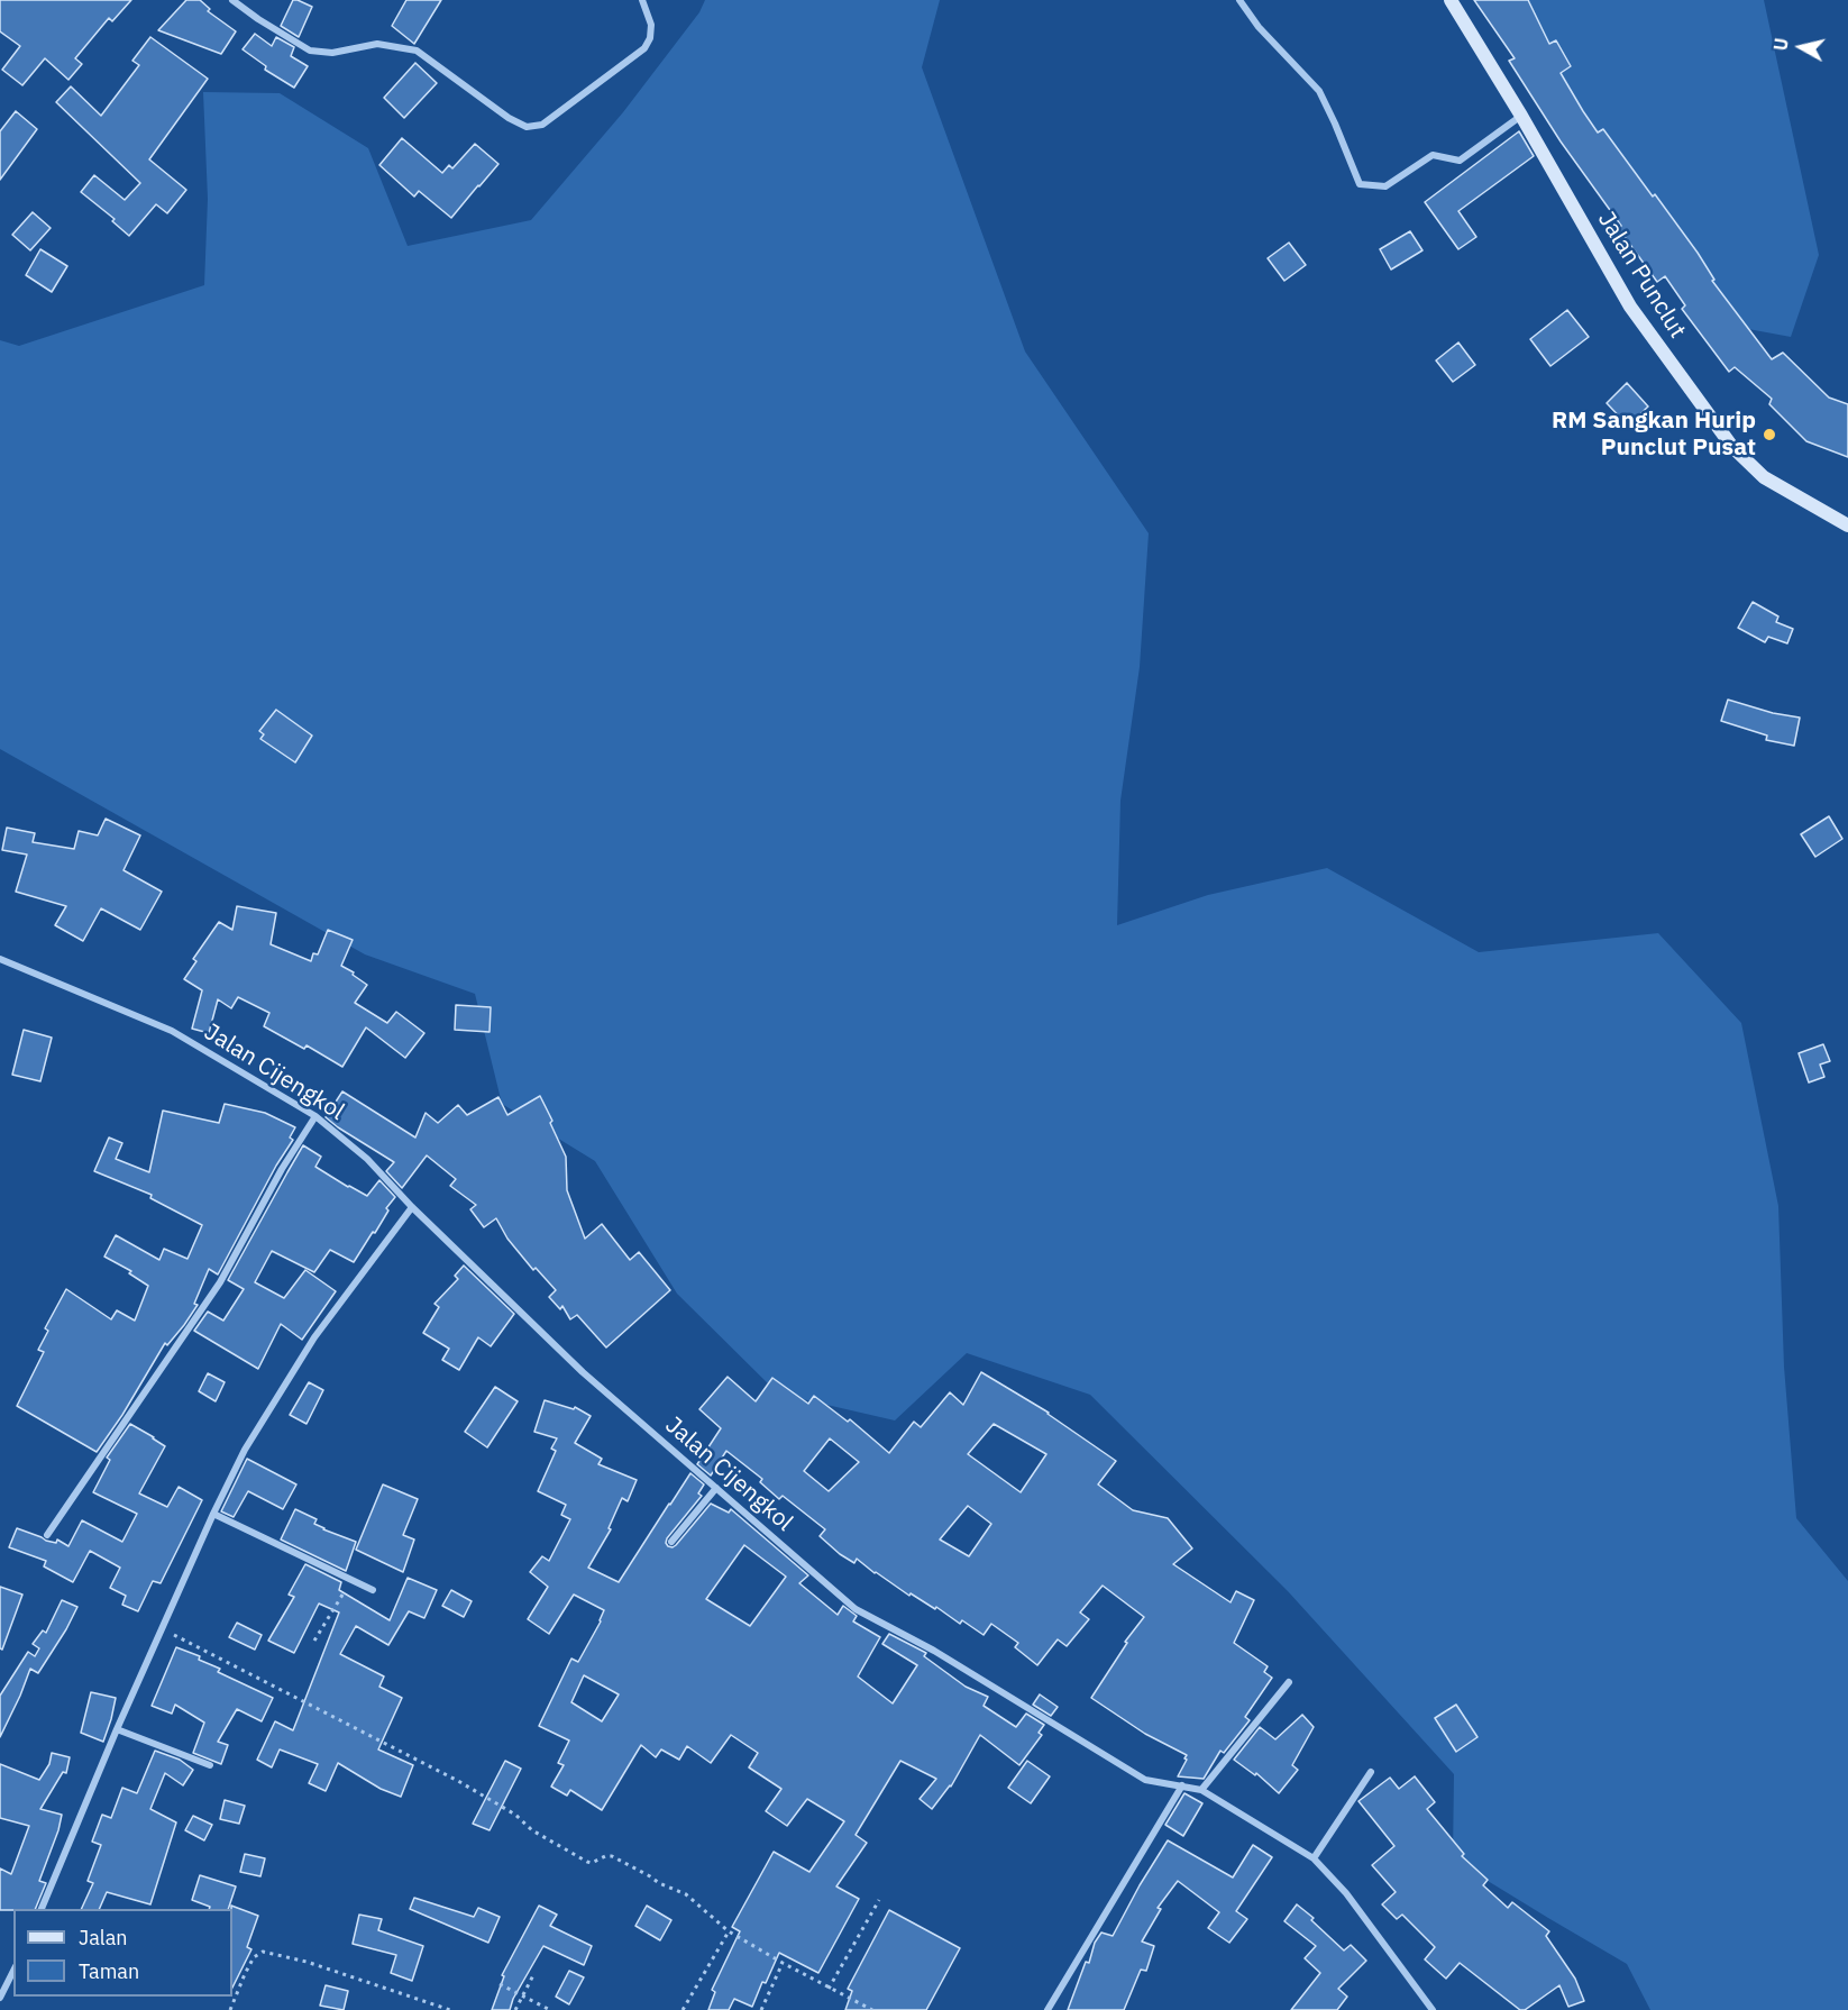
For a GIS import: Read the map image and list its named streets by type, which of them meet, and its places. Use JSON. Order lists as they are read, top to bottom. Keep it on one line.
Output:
{"streets":{"main road":["Jalan Punclut"],"street":["Jalan Cijengkol"]},"places":["RM Sangkan Hurip Punclut Pusat"],"legend":["Jalan","Taman"],"north":"left"}
